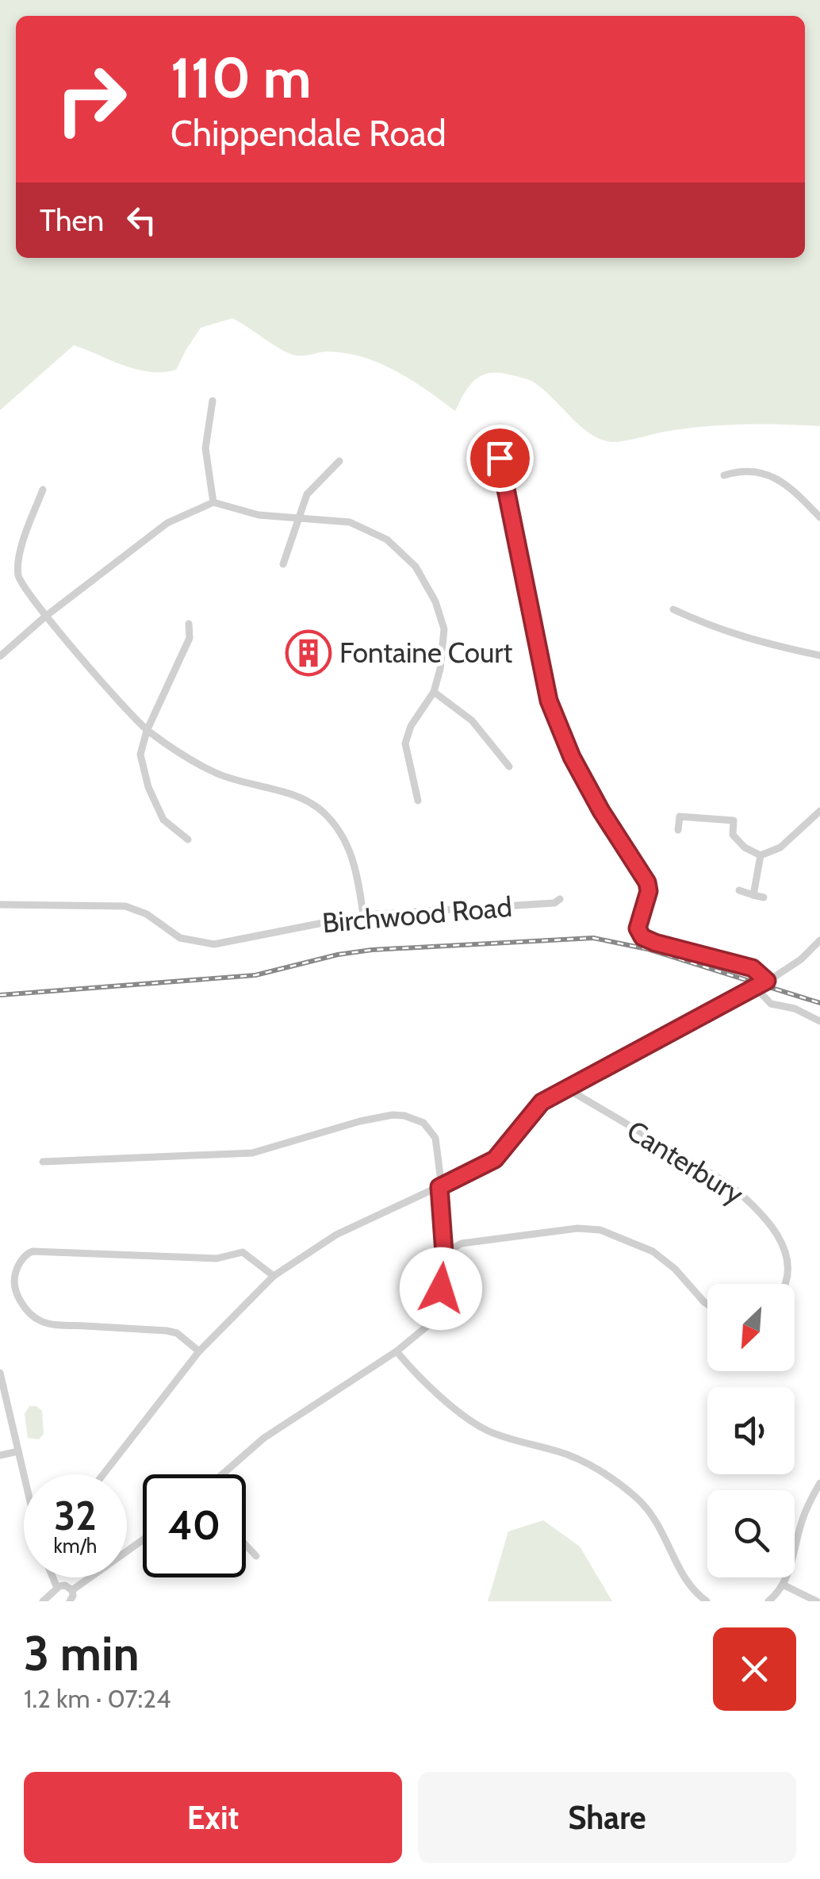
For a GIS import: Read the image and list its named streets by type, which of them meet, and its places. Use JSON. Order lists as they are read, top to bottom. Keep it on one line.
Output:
{"streets":{"street":["Birchwood Road","Canterbury"]},"places":{"building":["Fontaine Court"]},"north":"bottom left","page":{"turn":["110 m","Chippendale Road"],"then":"Then","speed":"32 km/h","limit":"40","heading":["3 min","1.2 km · 07:24"],"buttons":["Exit","Share"]}}
